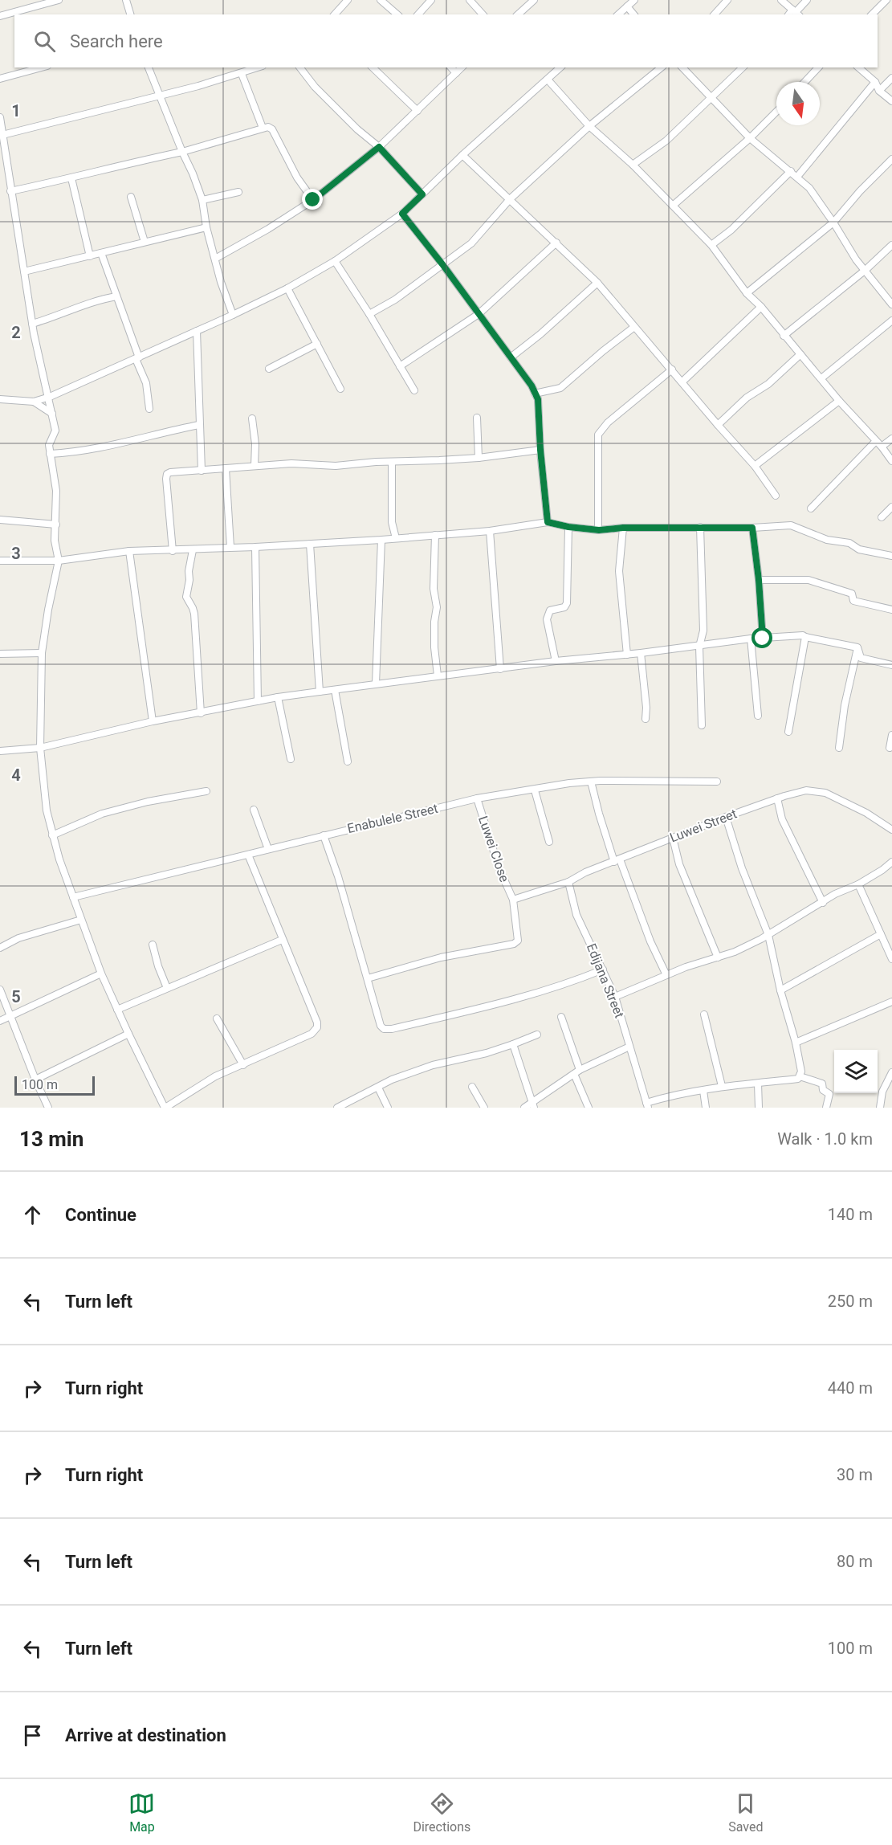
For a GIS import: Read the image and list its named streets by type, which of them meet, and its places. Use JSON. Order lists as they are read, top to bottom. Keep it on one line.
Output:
{"streets":{"street":["Enabulele Street","Luwei Street","Luwei Close","Edijana Street"]},"crossings":[["Enabulele Street","Luwei Close"],["Luwei Street","Luwei Close"],["Luwei Street","Edijana Street"]],"scale_bar":"100 m","north":"bottom","page":{"search":"Search here","scale":"100 m","heading":["13 min","Walk · 1.0 km"],"list":[["Continue","140 m"],["Turn left","250 m"],["Turn right","440 m"],["Turn right","30 m"],["Turn left","80 m"],["Turn left","100 m"],"Arrive at destination"],"nav":["Map","Directions","Saved"]},"grid":{"rows":["1","2","3","4","5"]}}
